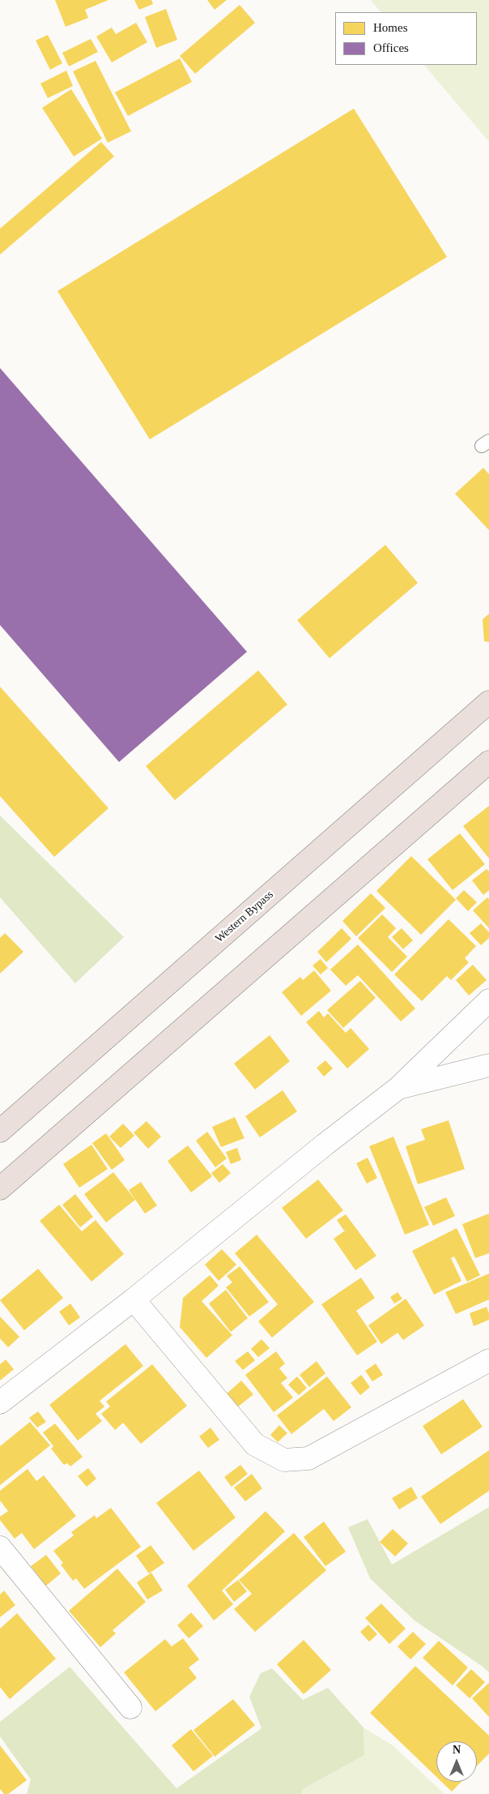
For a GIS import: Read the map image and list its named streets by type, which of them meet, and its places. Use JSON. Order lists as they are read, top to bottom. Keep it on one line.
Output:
{"streets":{"highway":["Western Bypass"]},"legend":["Homes","Offices"],"north":"top"}
